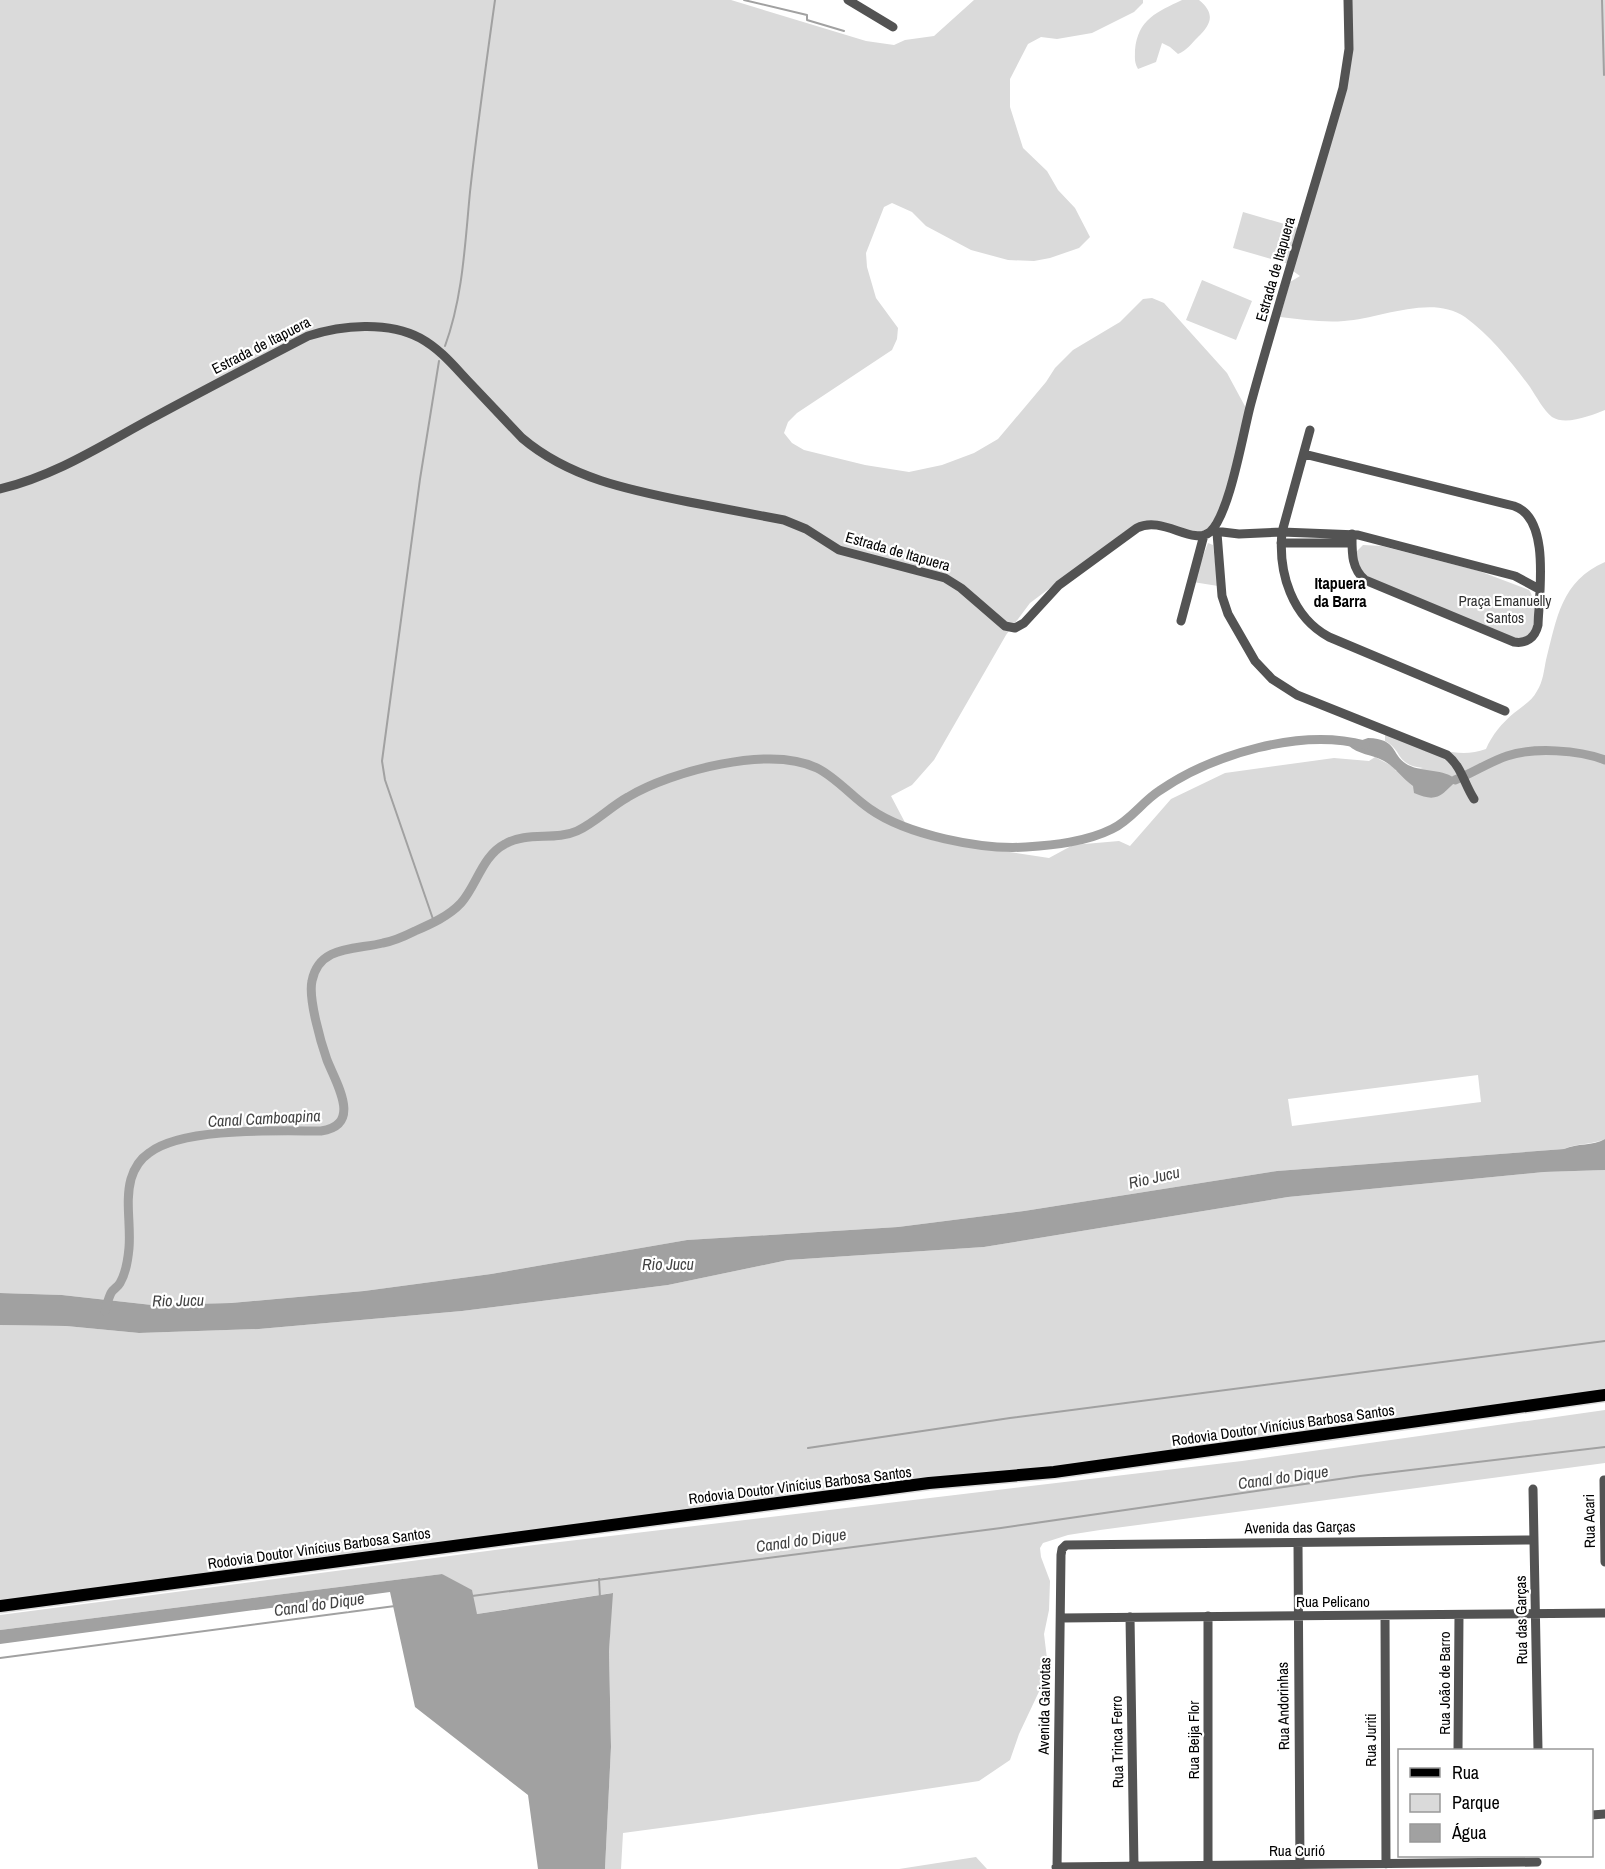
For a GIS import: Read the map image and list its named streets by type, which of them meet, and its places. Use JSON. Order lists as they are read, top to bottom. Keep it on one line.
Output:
{"streets":{"main road":["Rodovia Doutor Vinícius Barbosa Santos"],"street":["Estrada de Itapuera","Rua Acari","Avenida das Garças","Rua Pelicano","Rua das Garças","Rua João de Barro","Avenida Gaivotas","Rua Andorinhas","Rua Beija Flor","Rua Juriti","Rua Trinca Ferro","Rua Curió"]},"crossings":[["Avenida das Garças","Rua das Garças"],["Avenida das Garças","Avenida Gaivotas"],["Avenida das Garças","Rua Andorinhas"],["Rua Pelicano","Rua das Garças"],["Rua Pelicano","Rua João de Barro"],["Rua Pelicano","Avenida Gaivotas"],["Rua Pelicano","Rua Andorinhas"],["Rua Pelicano","Rua Beija Flor"],["Rua Pelicano","Rua Juriti"],["Rua Pelicano","Rua Trinca Ferro"],["Avenida Gaivotas","Rua Curió"],["Rua Andorinhas","Rua Curió"],["Rua Beija Flor","Rua Curió"],["Rua Juriti","Rua Curió"],["Rua Trinca Ferro","Rua Curió"]],"districts":["Itapuera da Barra"],"water":["Canal Camboapina","Rio Jucu","Canal do Dique"],"parks":["Praça Emanuelly Santos"],"legend":["Rua","Parque","Água"]}
